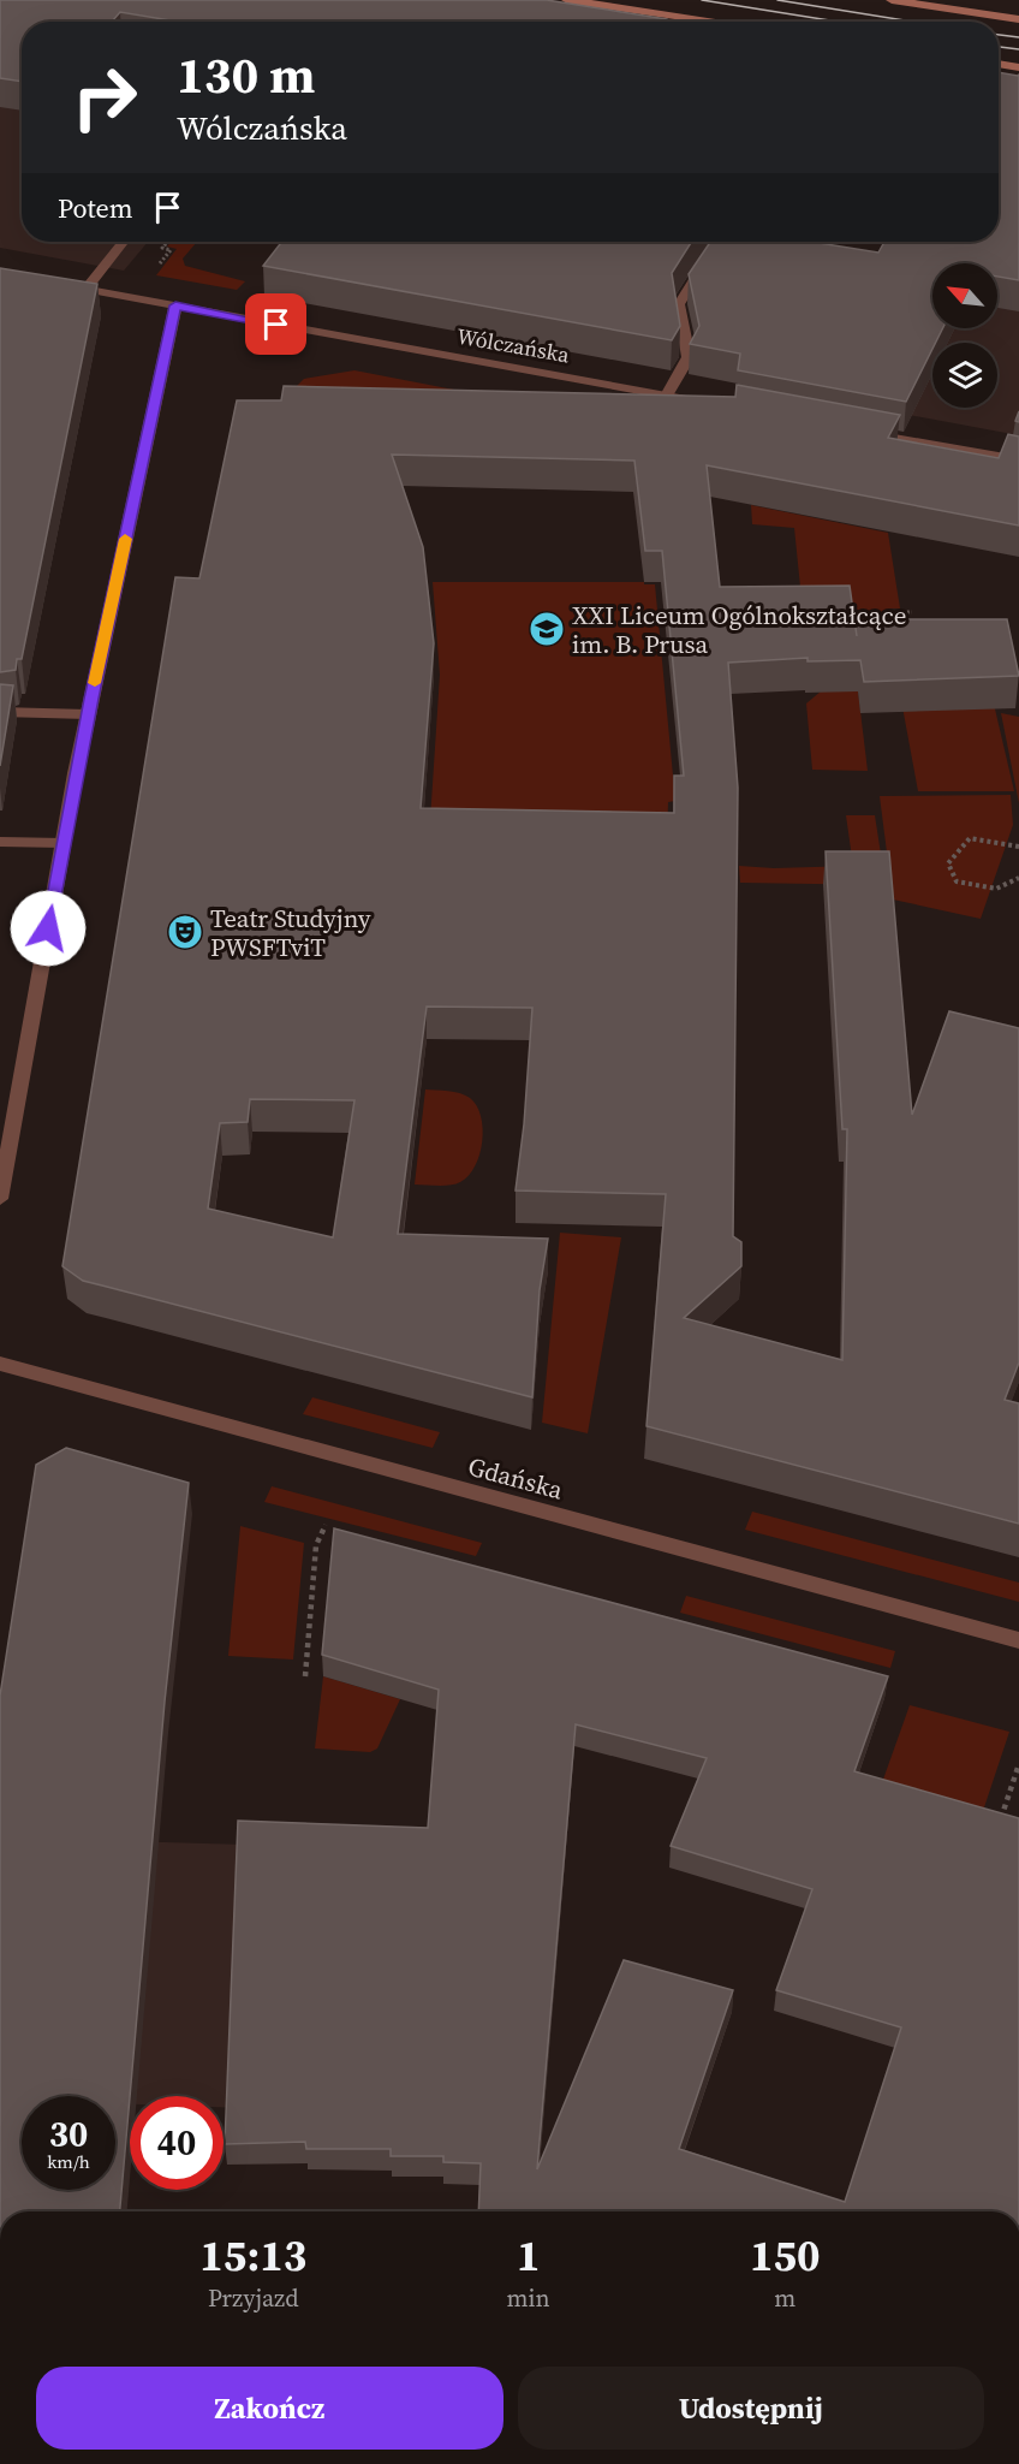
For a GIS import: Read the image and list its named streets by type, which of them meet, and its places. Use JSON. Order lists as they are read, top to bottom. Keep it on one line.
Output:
{"streets":{"street":["Wólczańska","Gdańska"]},"places":{"school or university":["XXI Liceum Ogólnokształcące im. B. Prusa"],"theatre":["Teatr Studyjny PWSFTviT"]},"north":"top left","page":{"turn":["130 m","Wólczańska"],"then":"Potem","speed":"30 km/h","limit":"40","eta":["15:13","Przyjazd","1","min","150","m"],"buttons":["Zakończ","Udostępnij"]}}
